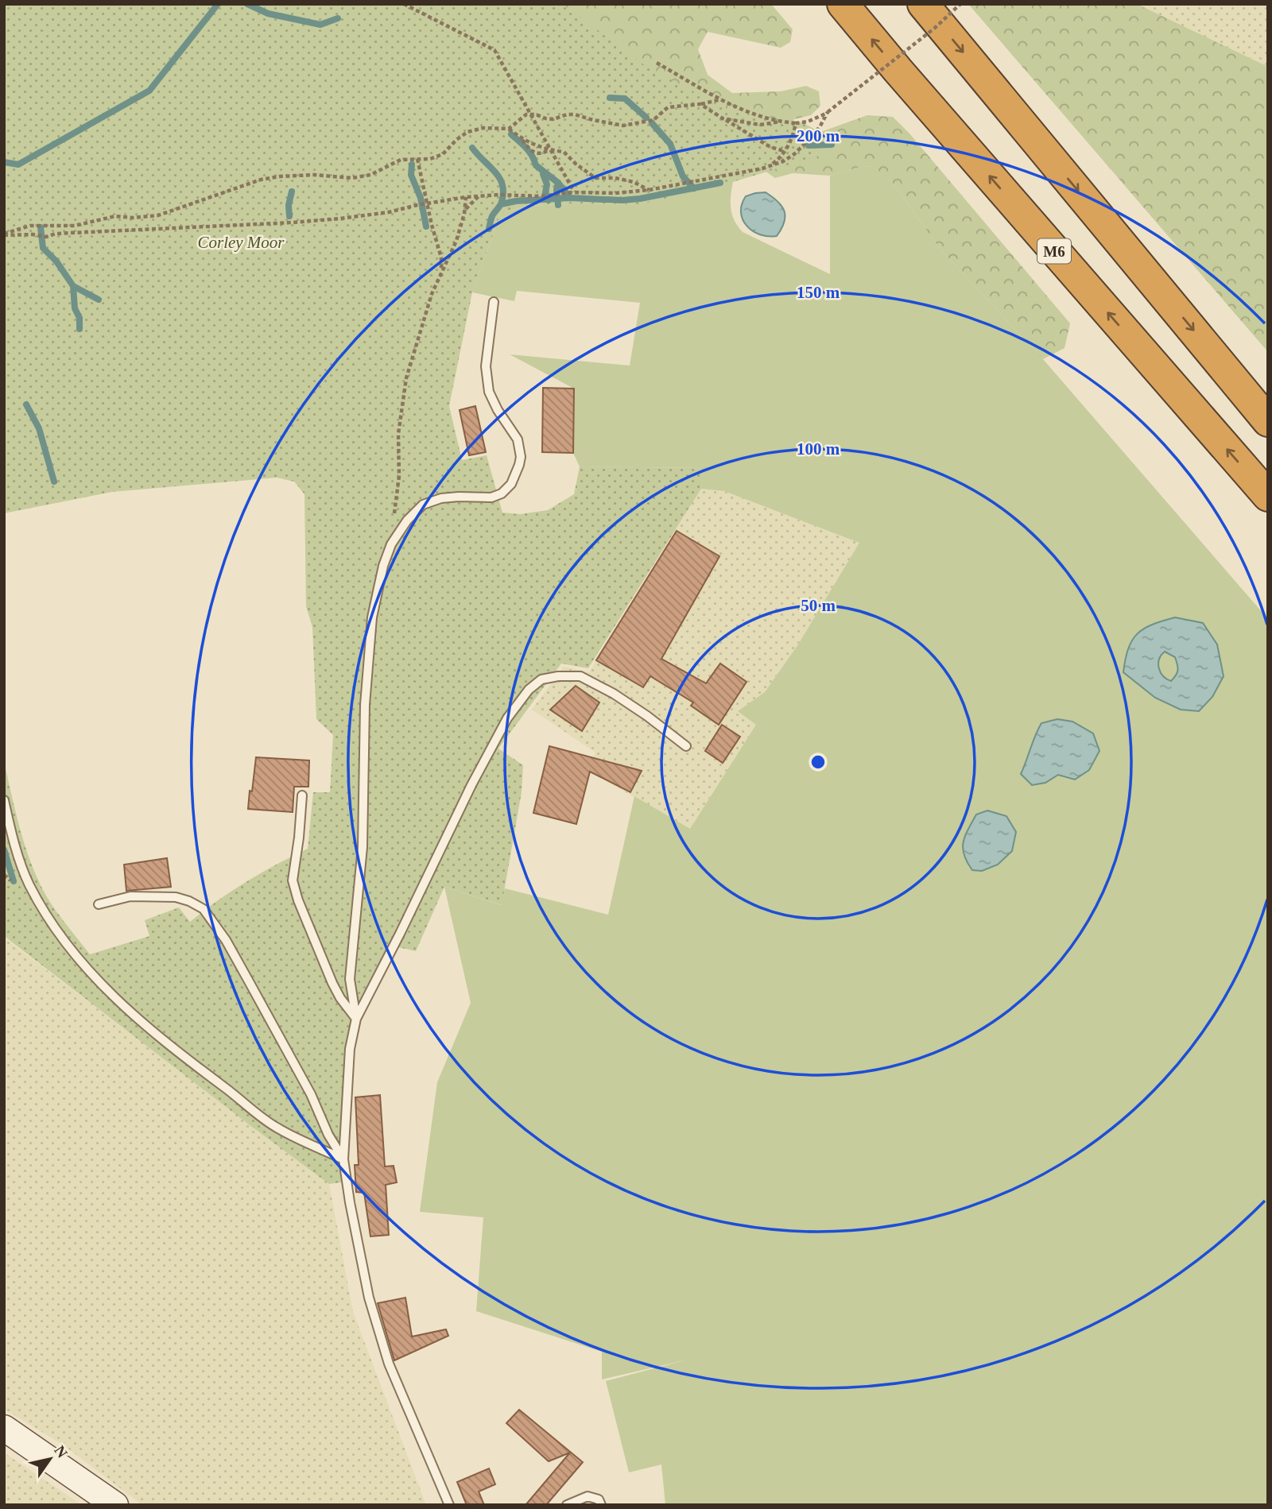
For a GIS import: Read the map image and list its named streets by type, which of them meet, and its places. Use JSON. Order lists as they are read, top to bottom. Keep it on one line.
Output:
{"streets":{"highway":["M6"]},"parks":["Corley Moor"],"north":"top right","rings":["200 m","150 m","100 m","50 m"]}
